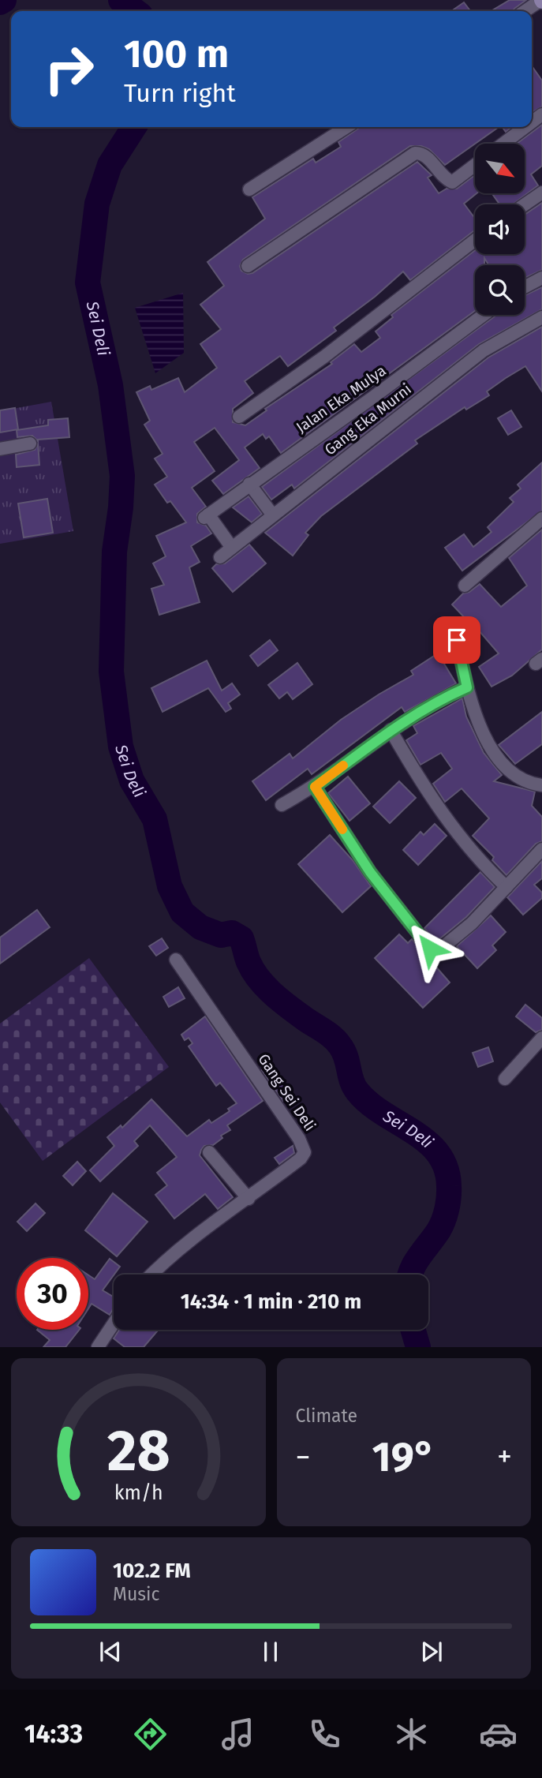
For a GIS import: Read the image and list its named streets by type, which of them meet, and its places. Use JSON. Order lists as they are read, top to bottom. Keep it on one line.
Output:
{"streets":{"street":["Jalan Eka Mulya","Gang Eka Murni","Gang Sei Deli"]},"crossings":[["Jalan Eka Mulya","Gang Eka Murni"]],"water":["Sei Deli"],"north":"bottom right","page":{"turn":["100 m","Turn right"],"limit":"30","trip":"14:34 · 1 min · 210 m","tile":"Climate","heat":["−","19°","+"],"song":["102.2 FM","Music"],"tabs":"14:33","gauge":["28","km/h"]}}
